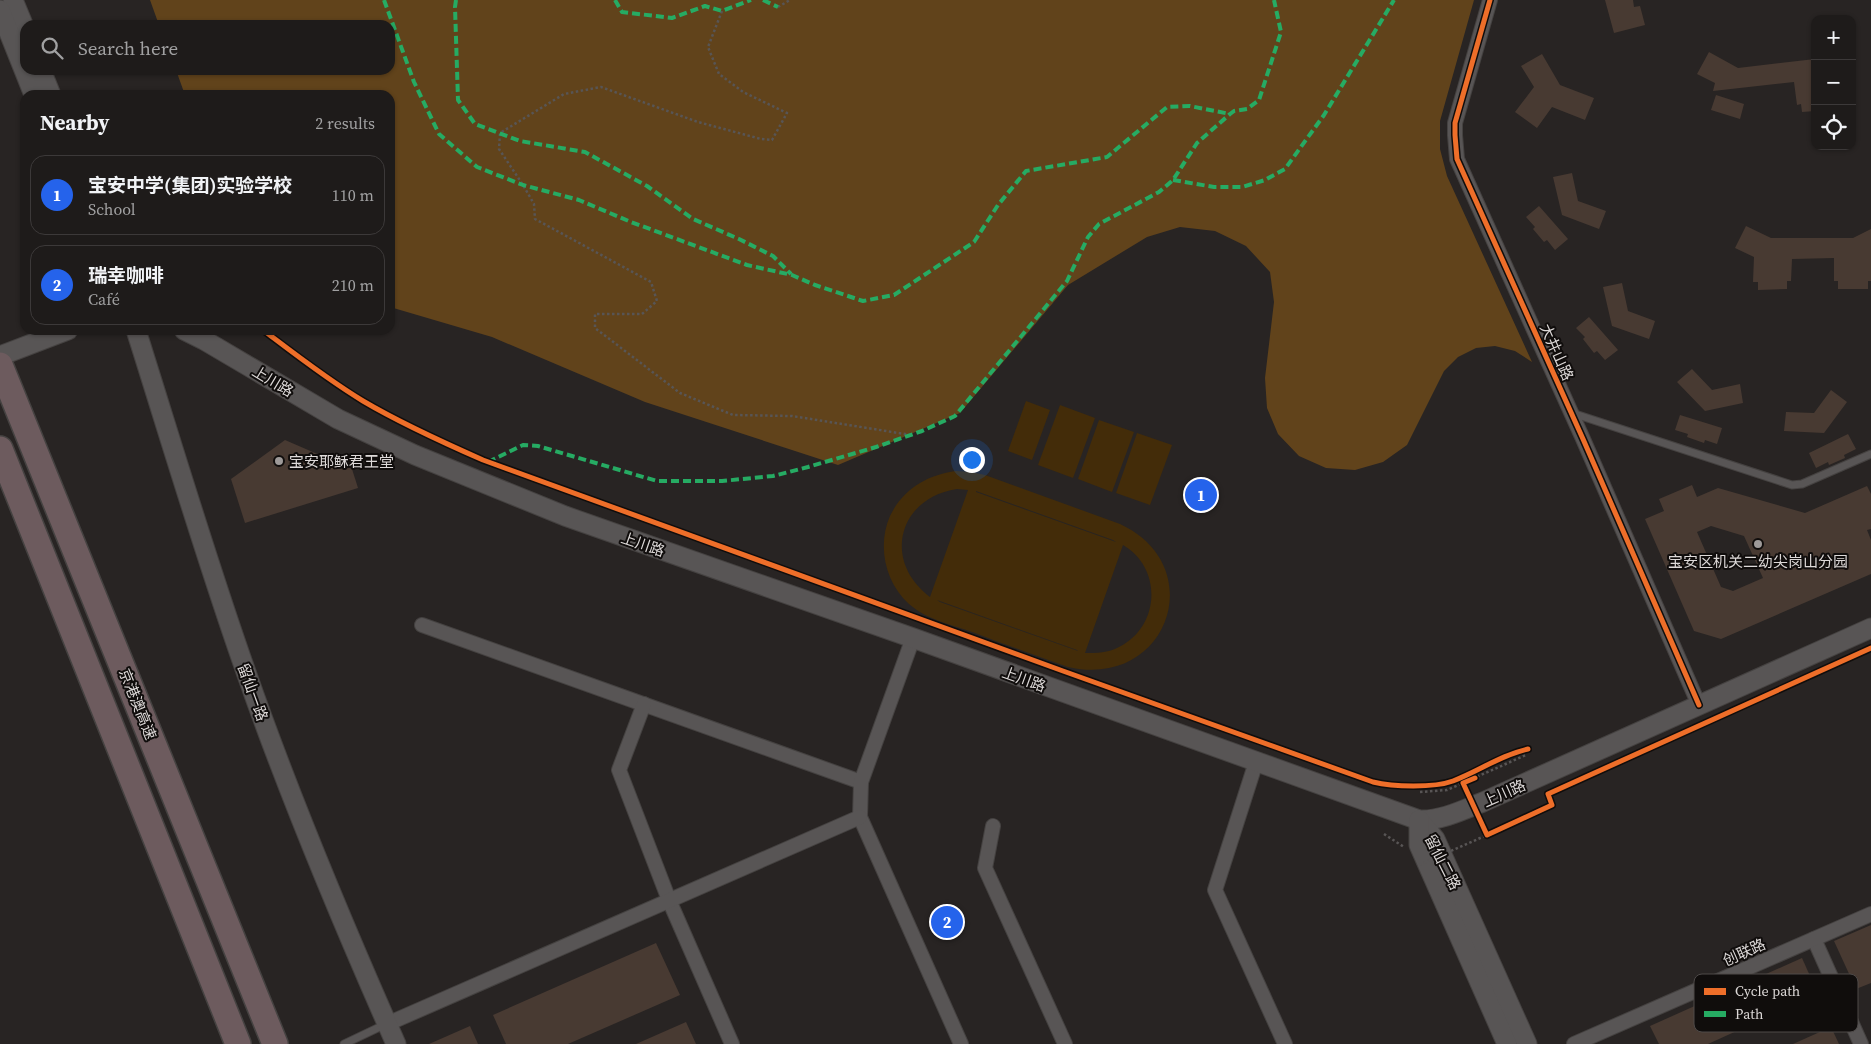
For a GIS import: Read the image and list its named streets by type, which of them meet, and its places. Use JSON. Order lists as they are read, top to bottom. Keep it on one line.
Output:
{"streets":{"highway":["京港澳高速"],"main road":["上川路","留仙一路","留仙二路"],"street":["大井山路","创联路"]},"crossings":[["大井山路","上川路"],["上川路","留仙二路"]],"places":["宝安耶稣君王堂","宝安区机关二幼尖岗山分园"],"legend":["Cycle path","Path"],"page":{"map_buttons":["+","−"],"search":"Search here","heading":["Nearby","2 results"],"list":[{"mark":"1","name":"宝安中学(集团)实验学校","note":"School","value":"110 m"},{"mark":"2","name":"瑞幸咖啡","note":"Café","value":"210 m"}],"pins":["1","2"]}}
